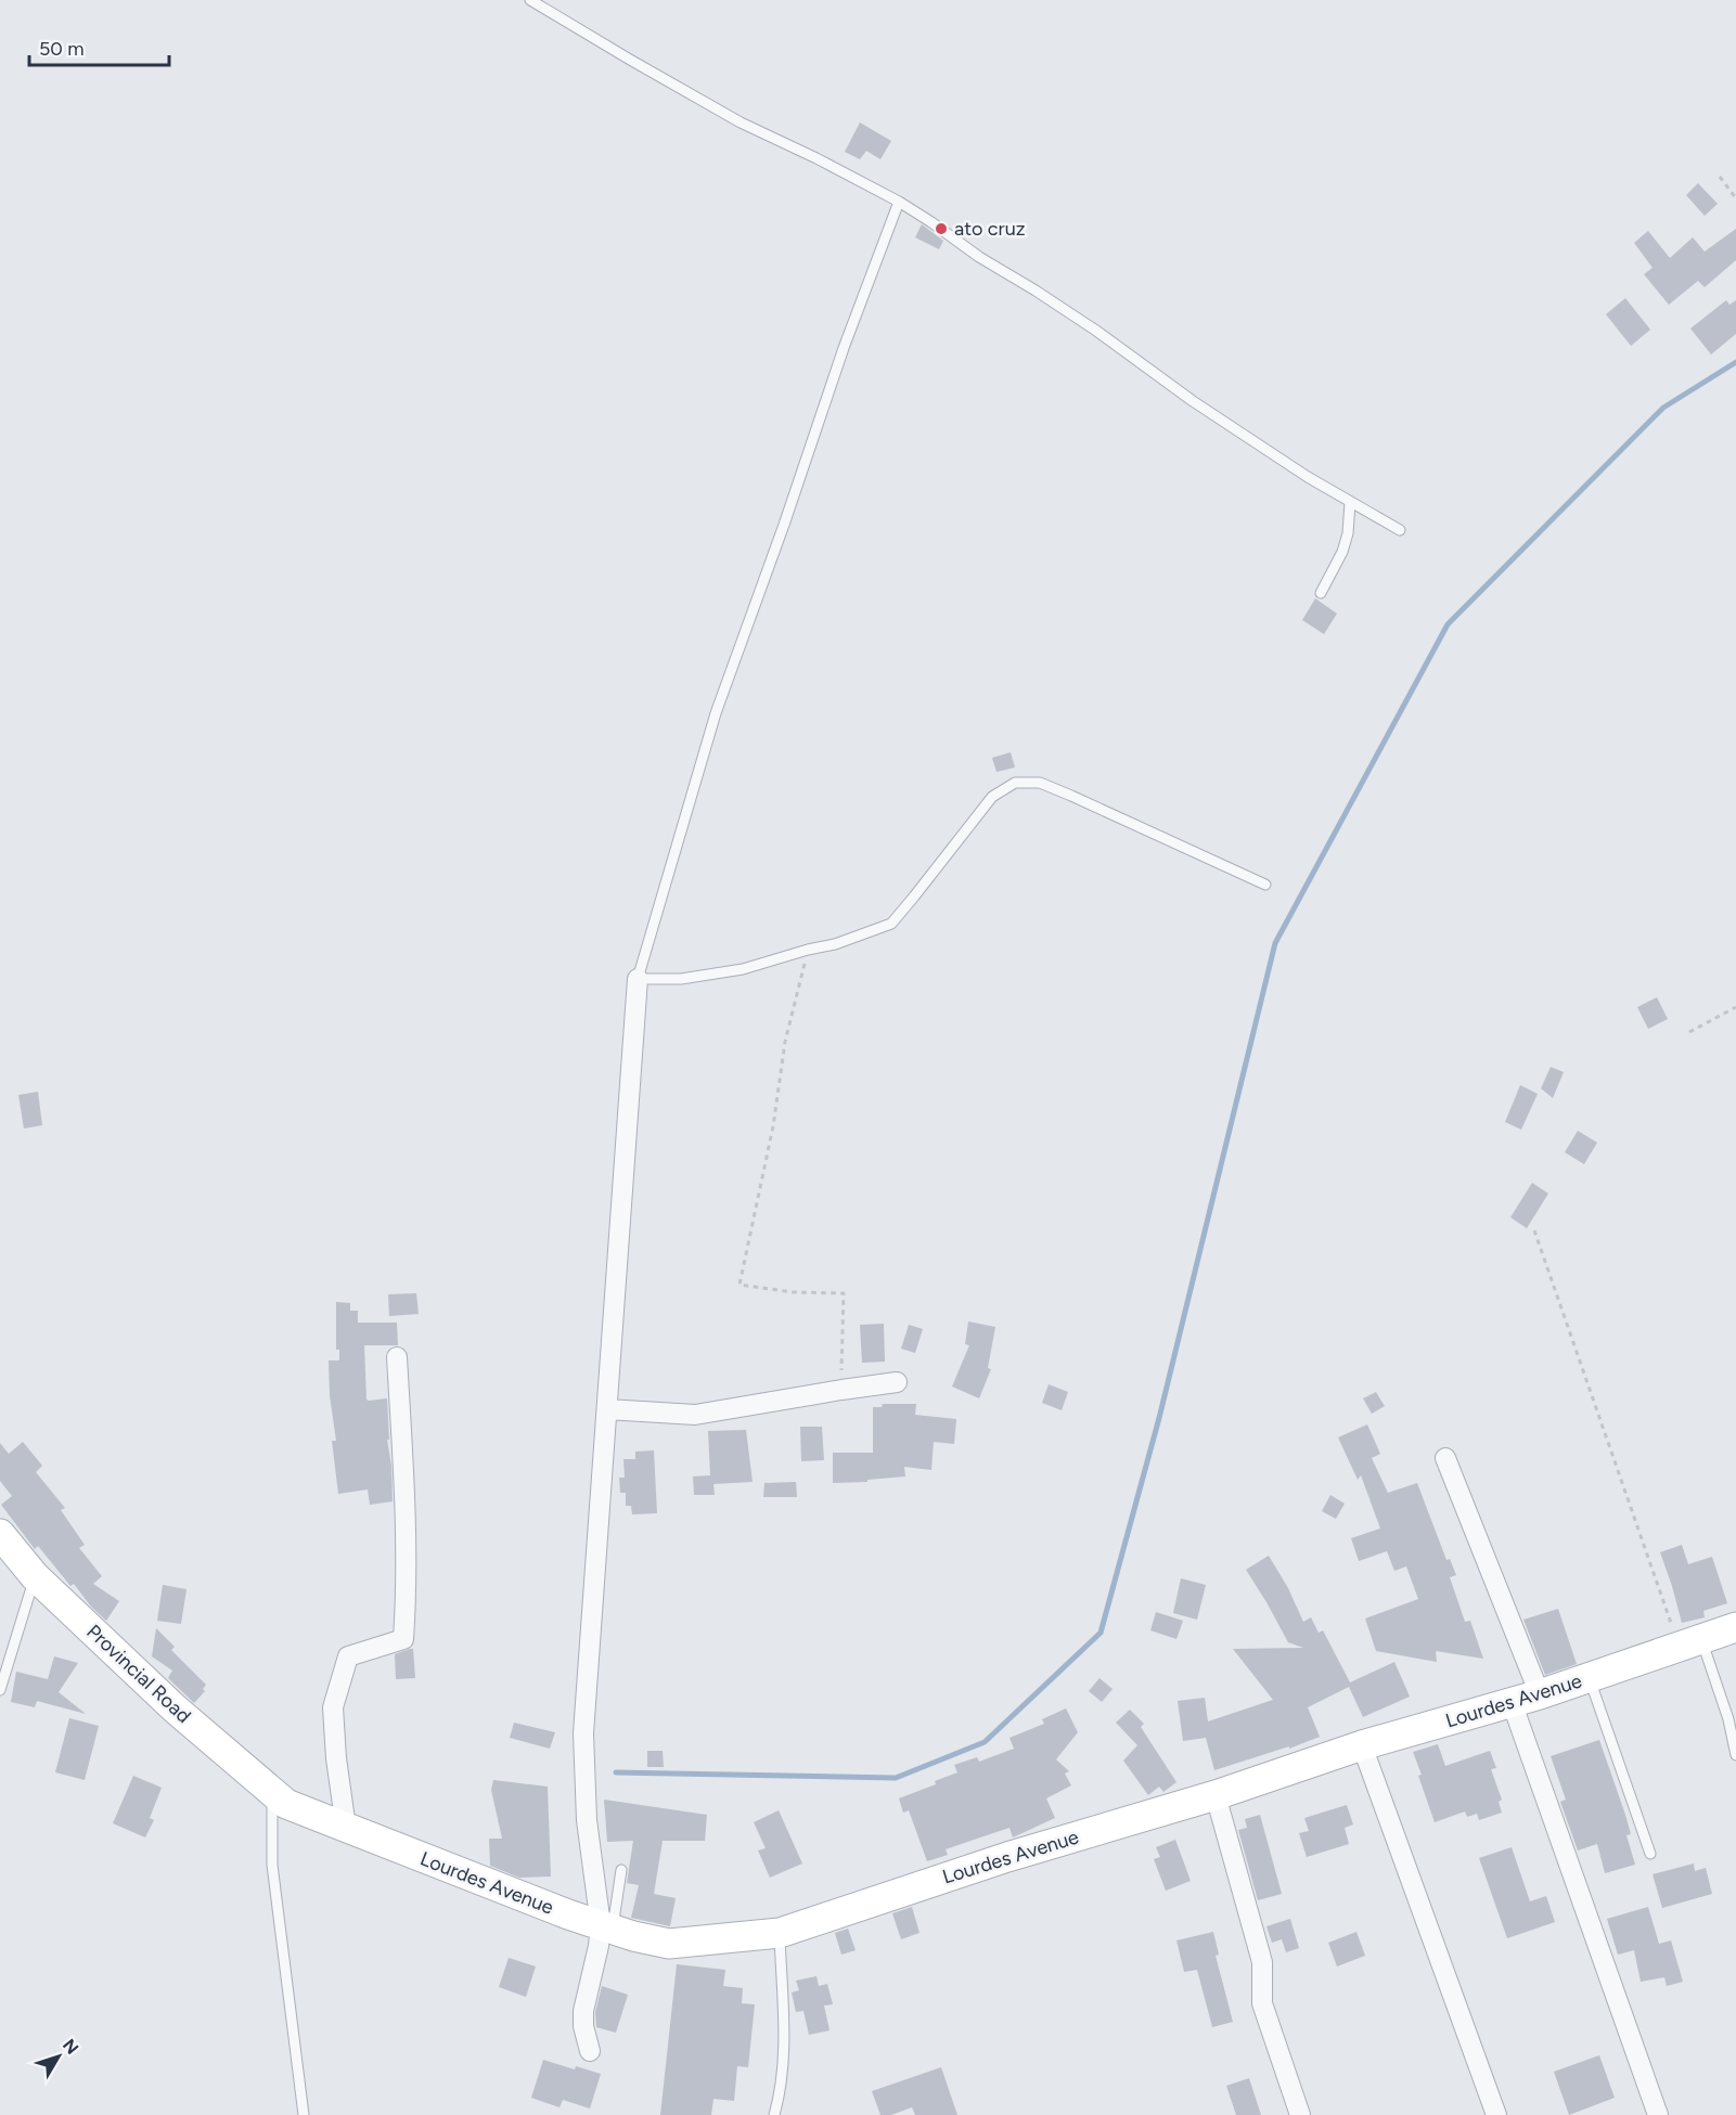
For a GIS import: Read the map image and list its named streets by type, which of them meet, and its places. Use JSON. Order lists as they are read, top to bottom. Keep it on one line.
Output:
{"streets":{"main road":["Provincial Road","Lourdes Avenue"]},"crossings":[["Provincial Road","Lourdes Avenue"]],"places":["ato cruz"],"scale_bar":"50 m","north":"top right"}
